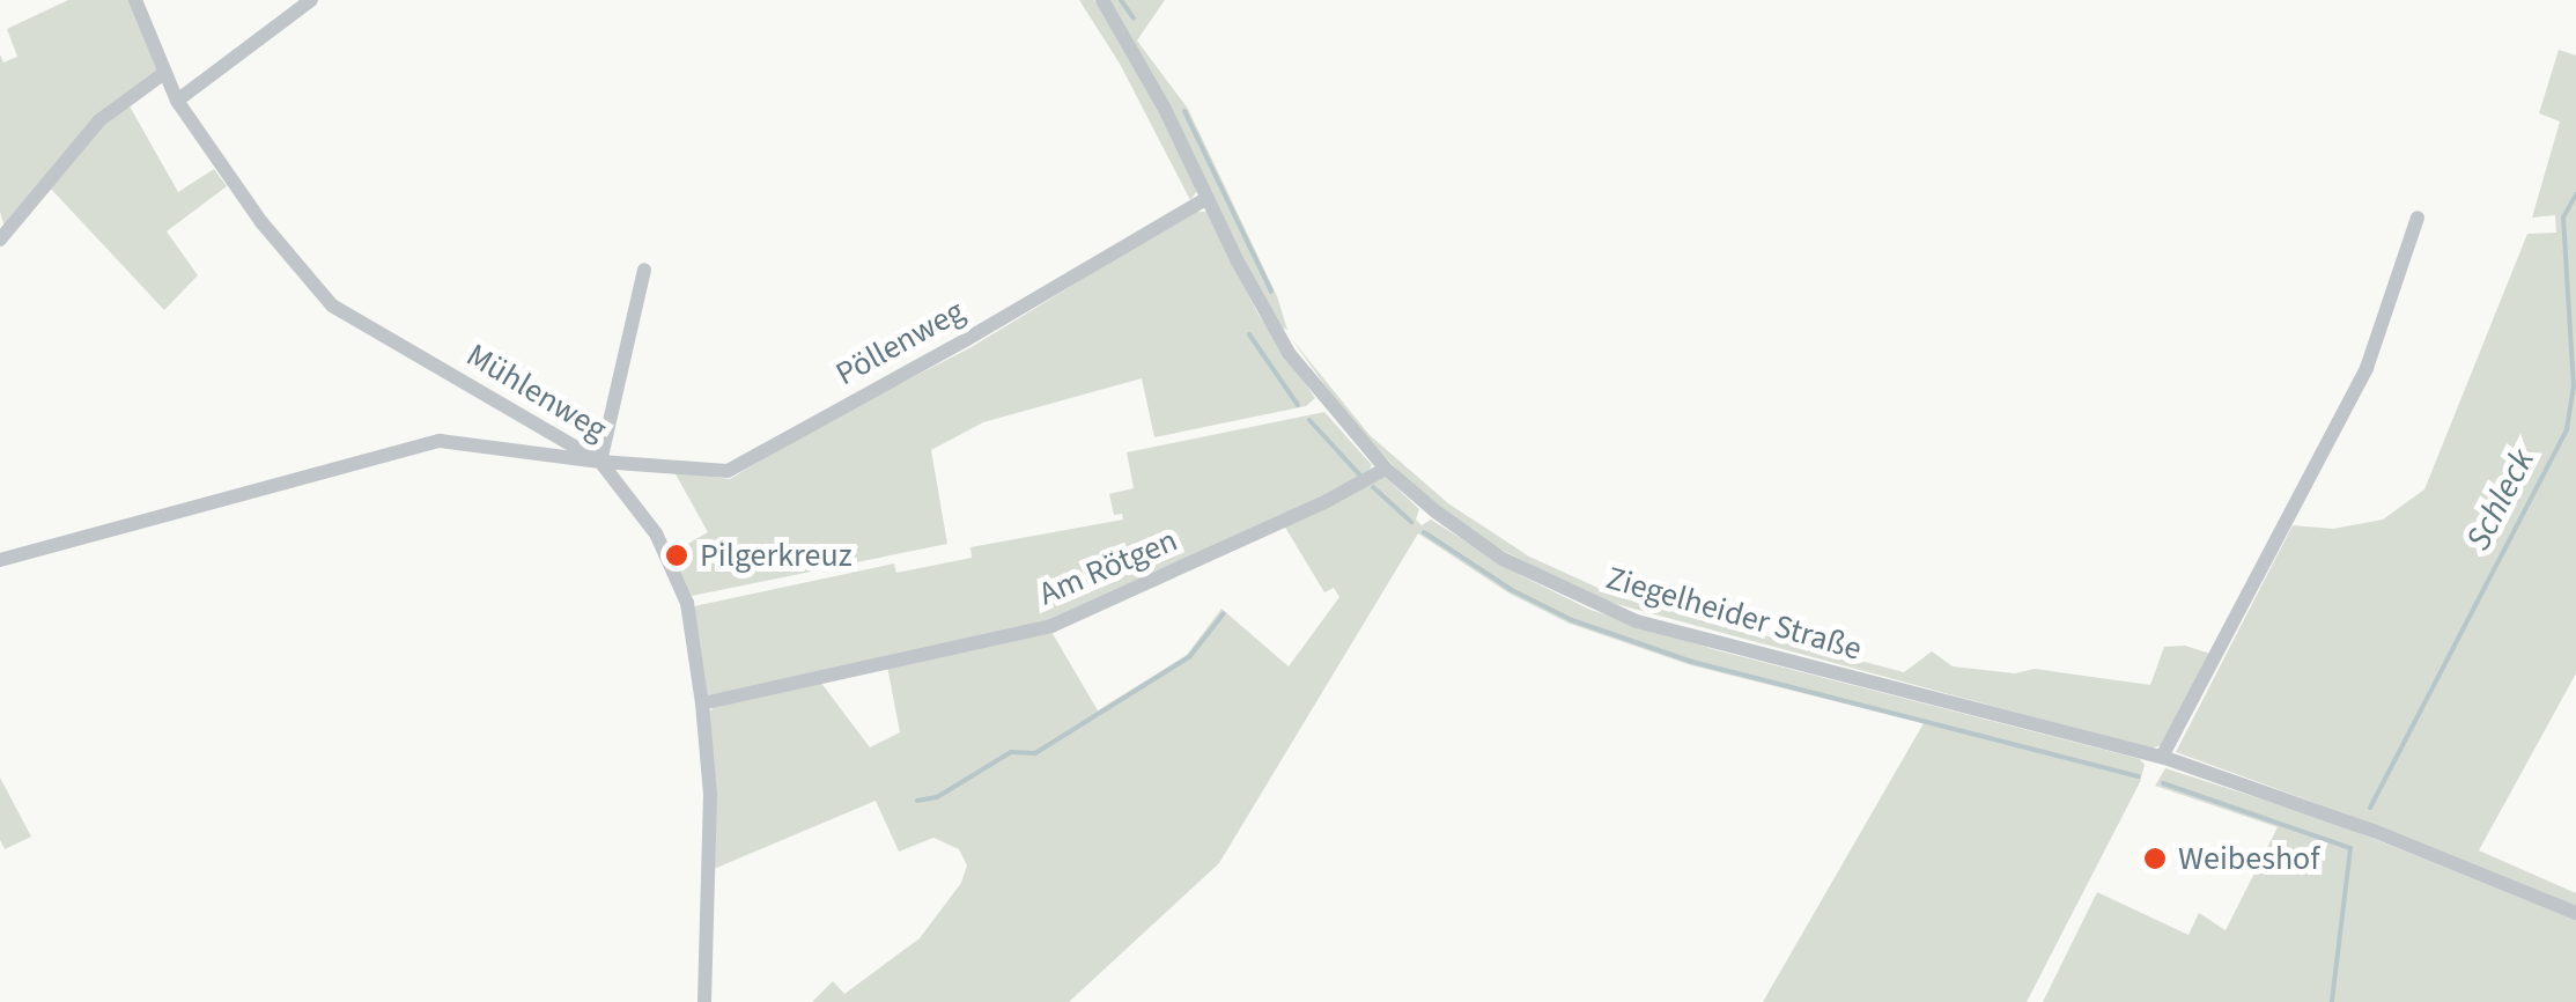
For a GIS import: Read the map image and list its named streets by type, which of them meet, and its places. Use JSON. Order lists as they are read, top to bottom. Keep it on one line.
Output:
{"streets":{"street":["Pöllenweg","Mühlenweg","Am Rötgen","Ziegelheider Straße"]},"crossings":[["Pöllenweg","Mühlenweg"],["Pöllenweg","Ziegelheider Straße"],["Mühlenweg","Am Rötgen"],["Am Rötgen","Ziegelheider Straße"]],"water":["Schleck"],"places":["Pilgerkreuz","Weibeshof"]}
